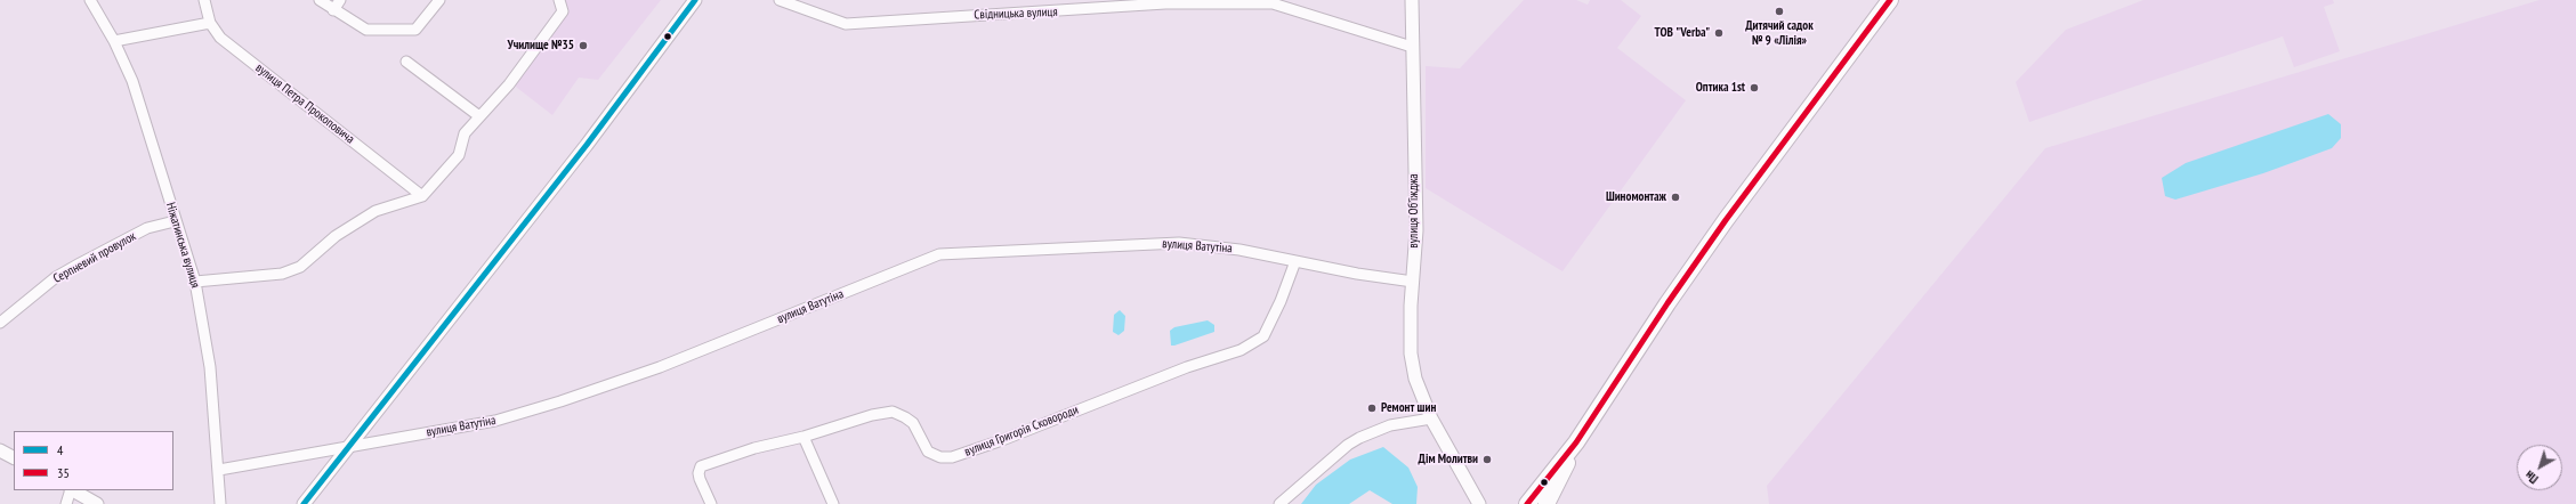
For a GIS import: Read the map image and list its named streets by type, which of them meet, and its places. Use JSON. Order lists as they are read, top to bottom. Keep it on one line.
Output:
{"streets":{"street":["Свідницька вулиця","вулиця Петра Прокоповича","вулиця Обʼїжджа","Ніжатинська вулиця","вулиця Ватутіна","Серпневий провулок","вулиця Григорія Сковороди"]},"crossings":[["Свідницька вулиця","вулиця Обʼїжджа"],["вулиця Обʼїжджа","вулиця Ватутіна"],["Ніжатинська вулиця","вулиця Ватутіна"],["Ніжатинська вулиця","Серпневий провулок"],["вулиця Ватутіна","вулиця Григорія Сковороди"]],"places":["Дитячий садок № 9 «Лілія»","ТОВ \"Verba\"","Училище №35","Оптика 1st","Шиномонтаж","Ремонт шин","Дім Молитви"],"lines":["transit line 4","transit line 35"],"legend":["4","35"],"north":"bottom left"}
